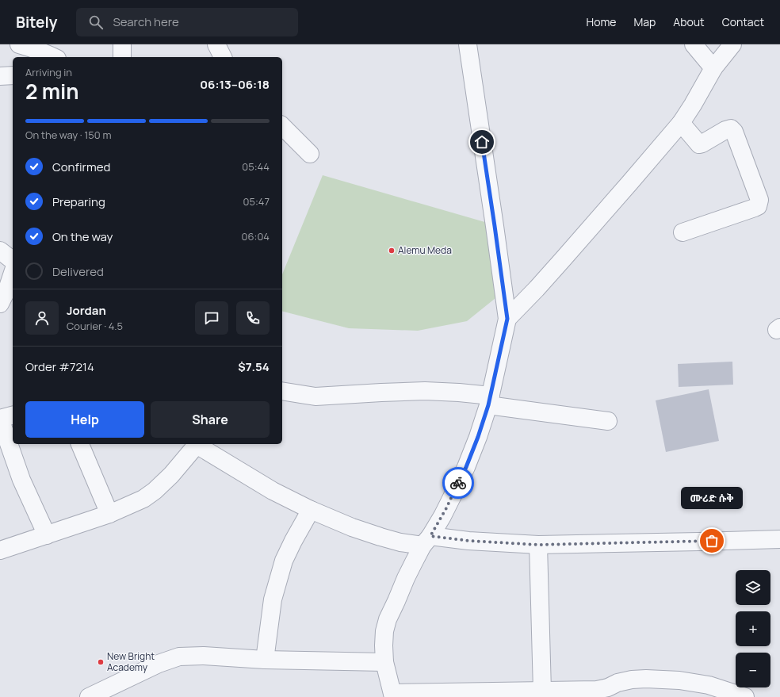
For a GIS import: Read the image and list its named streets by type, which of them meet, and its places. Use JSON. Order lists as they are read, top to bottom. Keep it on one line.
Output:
{"places":["Alemu Meda","ሙሪድ ሱቅ","New Bright Academy"],"page":{"header":"Bitely","search":"Search here","nav":["Home","Map","About","Contact"],"heading":["2 min","Arriving in","06:13–06:18"],"panel":["Jordan","Courier · 4.5","Order #7214","$7.54"],"bar":"On the way · 150 m","list":[["Confirmed","05:44"],["Preparing","05:47"],["On the way","06:04"],"Delivered"],"buttons":["Help","Share"],"bubble":"ሙሪድ ሱቅ","map_buttons":["+","−"]}}
